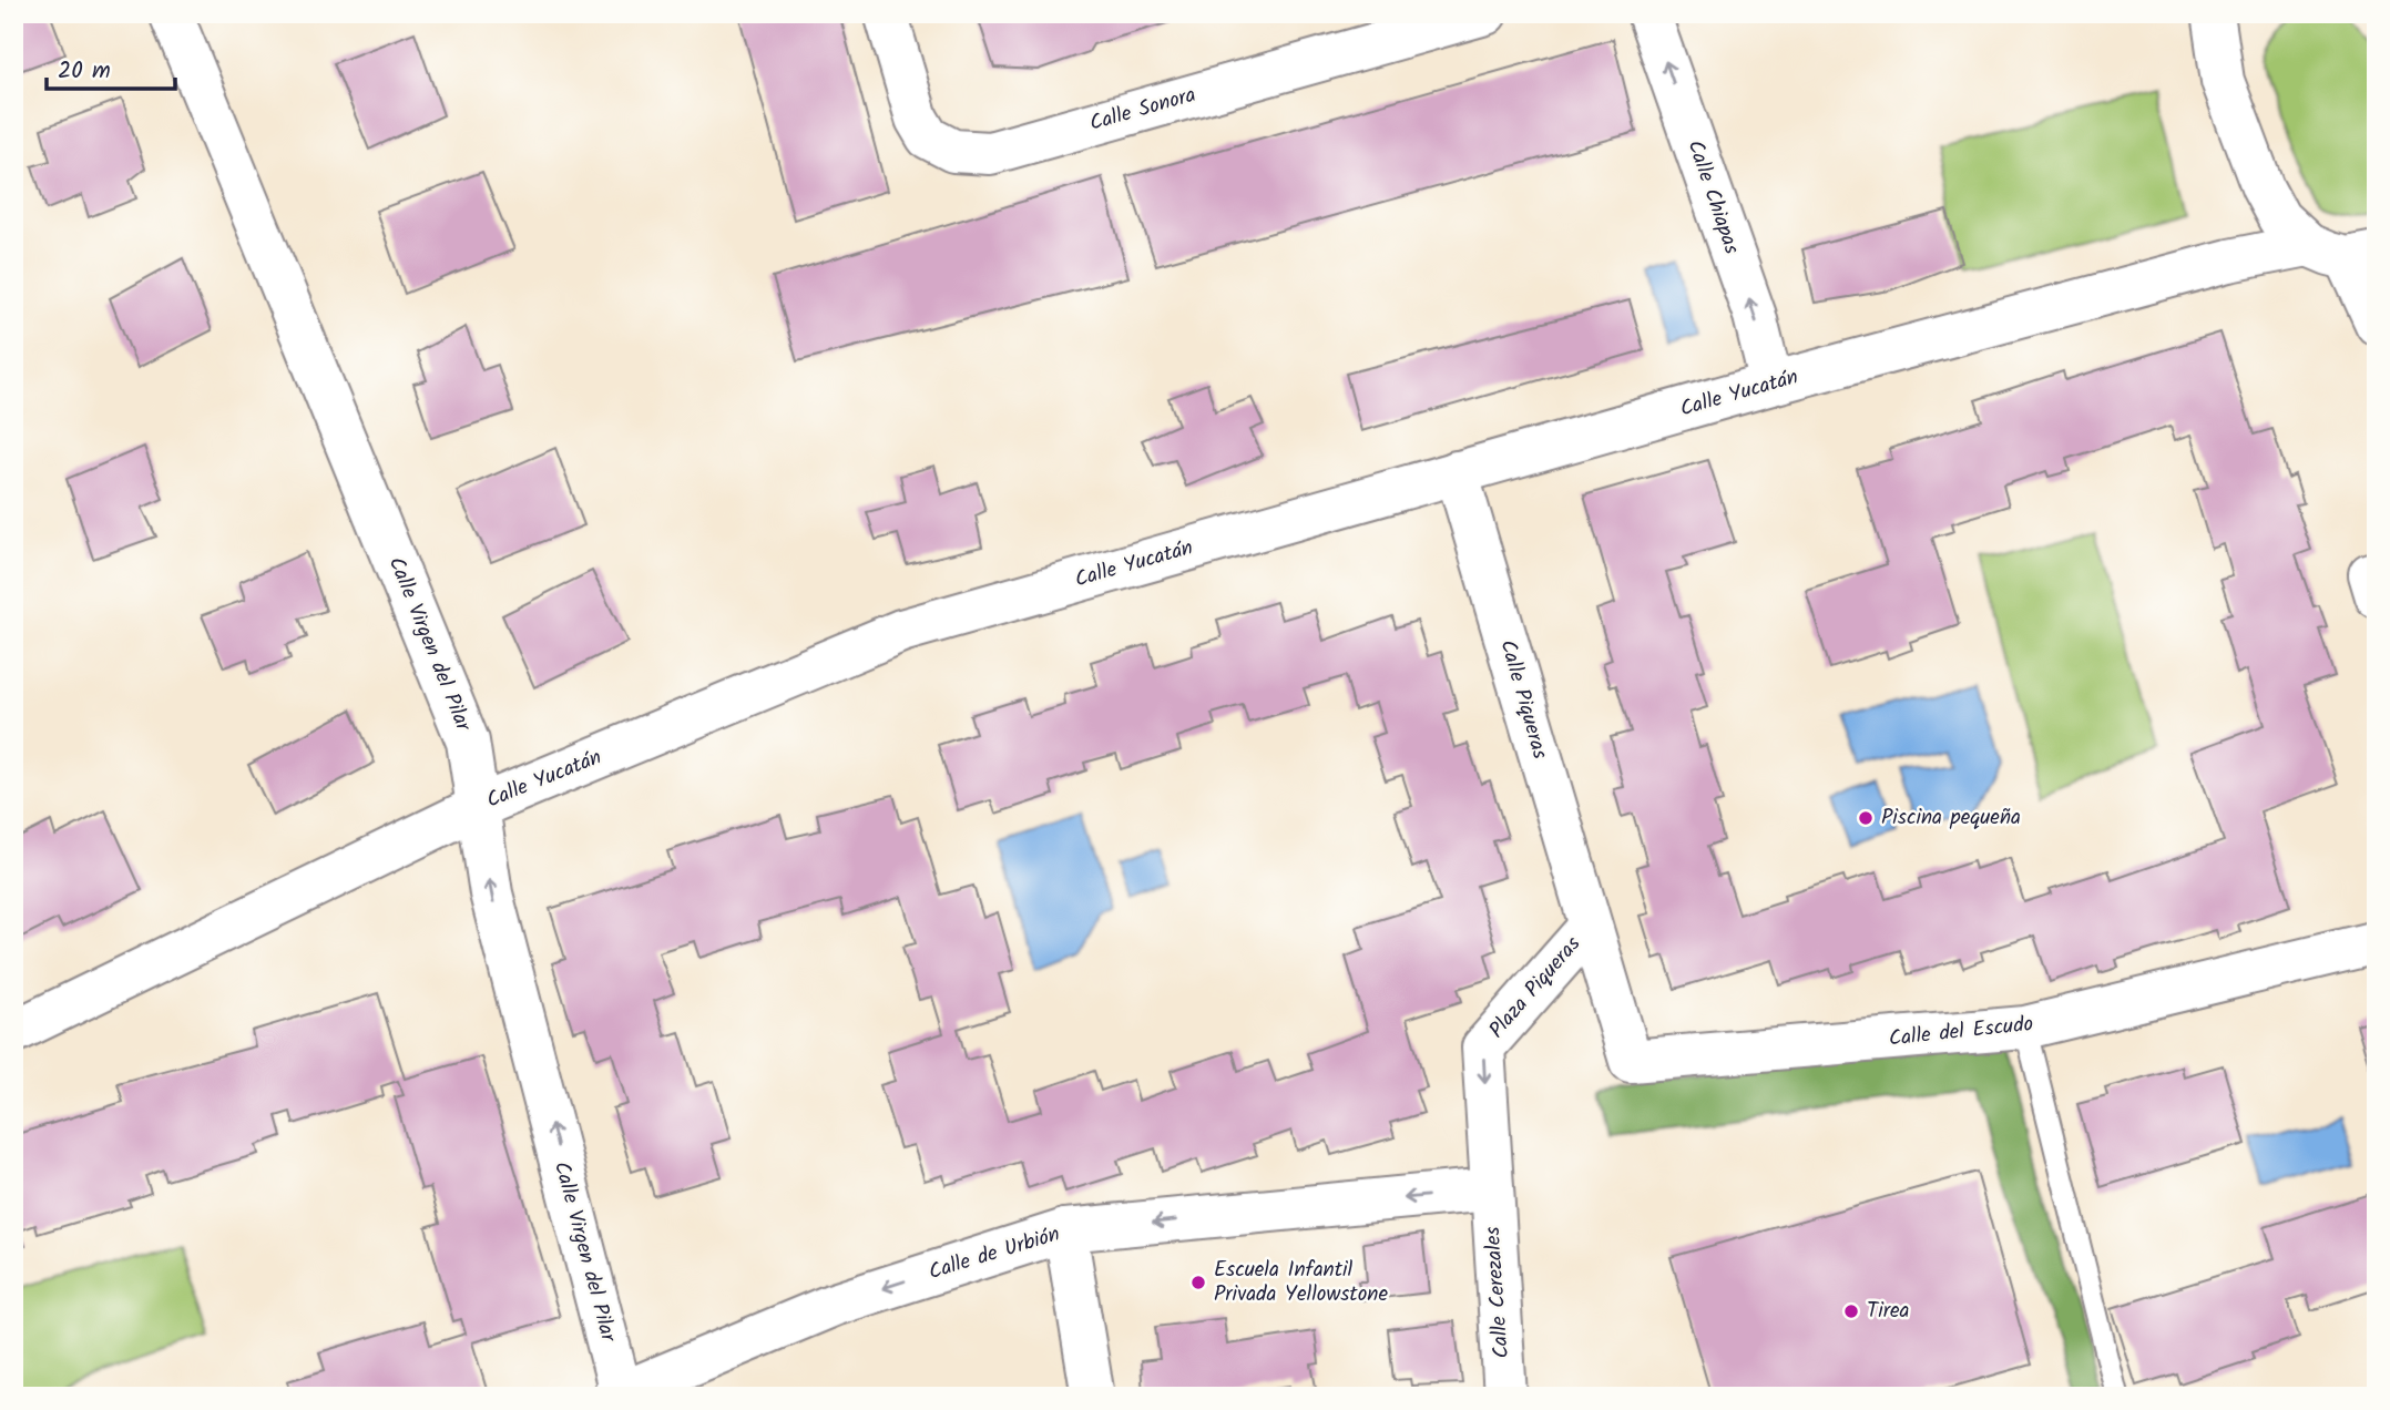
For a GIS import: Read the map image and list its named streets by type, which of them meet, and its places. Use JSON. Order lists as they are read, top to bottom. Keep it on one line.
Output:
{"streets":{"street":["Calle Sonora","Calle Chiapas","Calle Yucatán","Calle Virgen del Pilar","Calle Piqueras","Plaza Piqueras","Calle del Escudo","Calle de Urbión","Calle Cerezales"]},"crossings":[["Calle Chiapas","Calle Yucatán"],["Calle Yucatán","Calle Virgen del Pilar"],["Calle Yucatán","Calle Piqueras"],["Calle Virgen del Pilar","Calle de Urbión"],["Calle Piqueras","Plaza Piqueras"],["Plaza Piqueras","Calle del Escudo"],["Plaza Piqueras","Calle de Urbión"],["Plaza Piqueras","Calle Cerezales"],["Calle de Urbión","Calle Cerezales"]],"one_way":["Calle Chiapas","Calle Virgen del Pilar","Plaza Piqueras","Calle de Urbión"],"places":["Piscina pequeña","Escuela Infantil Privada Yellowstone","Tirea"],"scale_bar":"20 m"}
